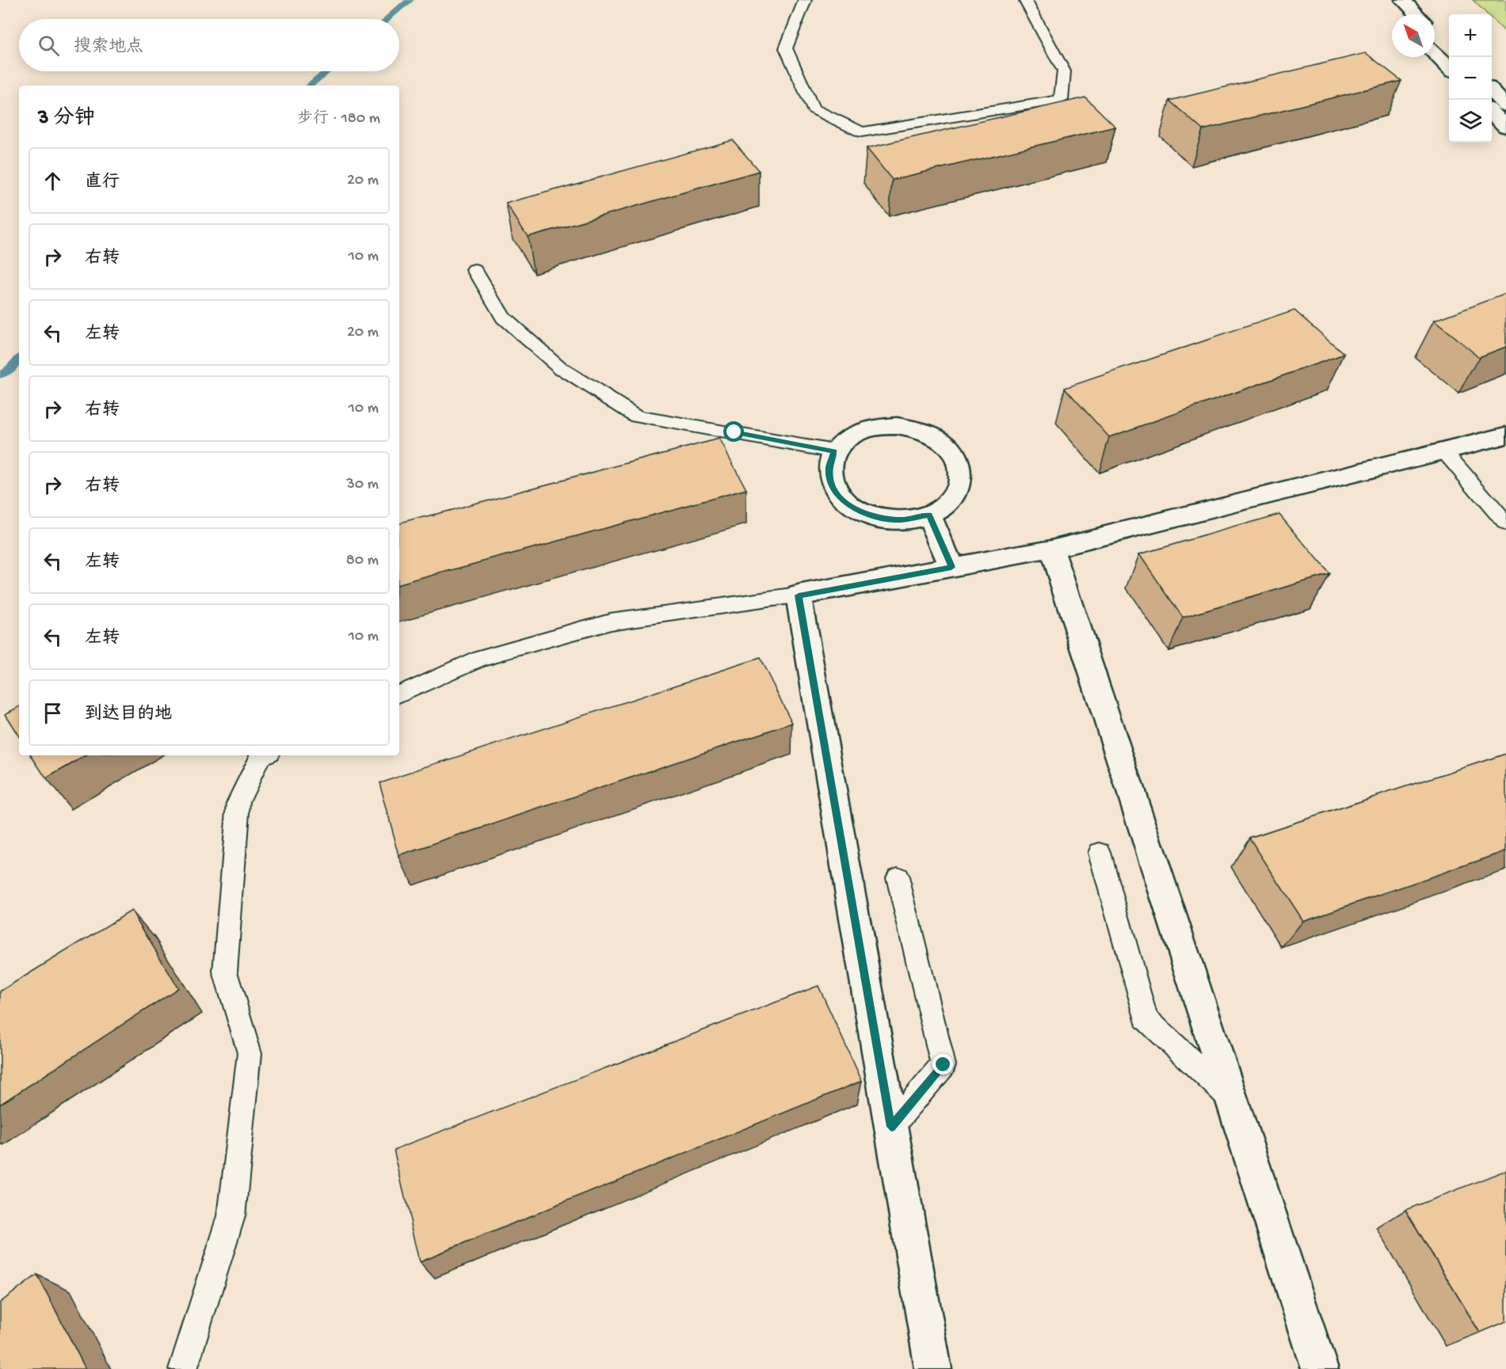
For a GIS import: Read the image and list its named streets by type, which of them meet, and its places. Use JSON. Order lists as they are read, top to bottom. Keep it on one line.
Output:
{"north":"top left","page":{"map_buttons":["+","−"],"search":"搜索地点","heading":["3 分钟","步行 · 180 m"],"list":[["直行","20 m"],["右转","10 m"],["左转","20 m"],["右转","10 m"],["右转","30 m"],["左转","80 m"],["左转","10 m"],"到达目的地"]}}
